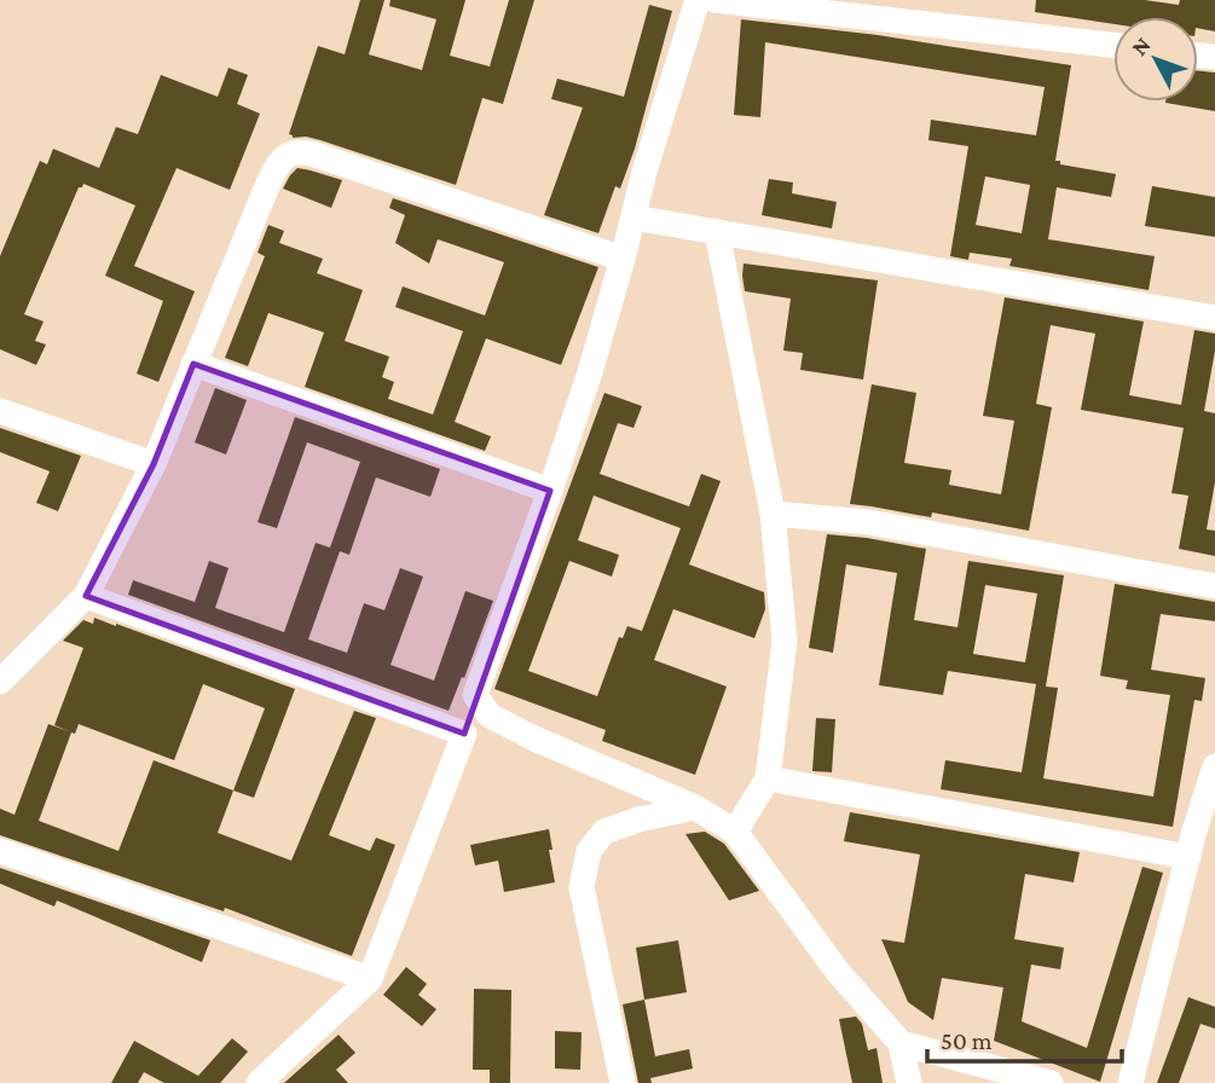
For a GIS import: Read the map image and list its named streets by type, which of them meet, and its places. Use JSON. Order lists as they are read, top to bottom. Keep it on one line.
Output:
{"scale_bar":"50 m","north":"top left"}
